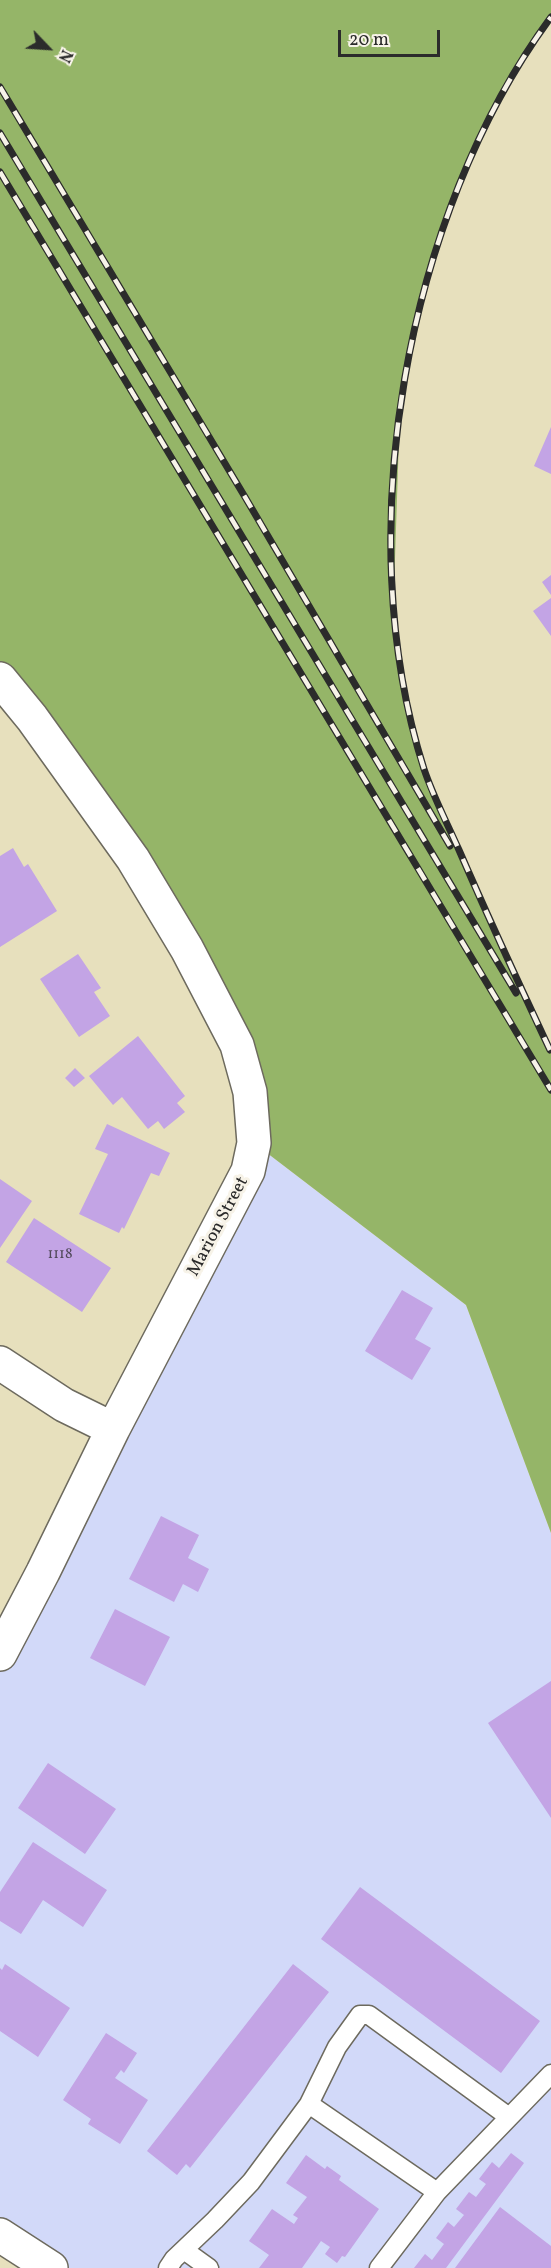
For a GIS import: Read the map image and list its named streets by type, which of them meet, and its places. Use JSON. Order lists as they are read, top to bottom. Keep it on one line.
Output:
{"streets":{"street":["Marion Street"]},"house_numbers":["1118"],"scale_bar":"20 m","north":"bottom right"}
